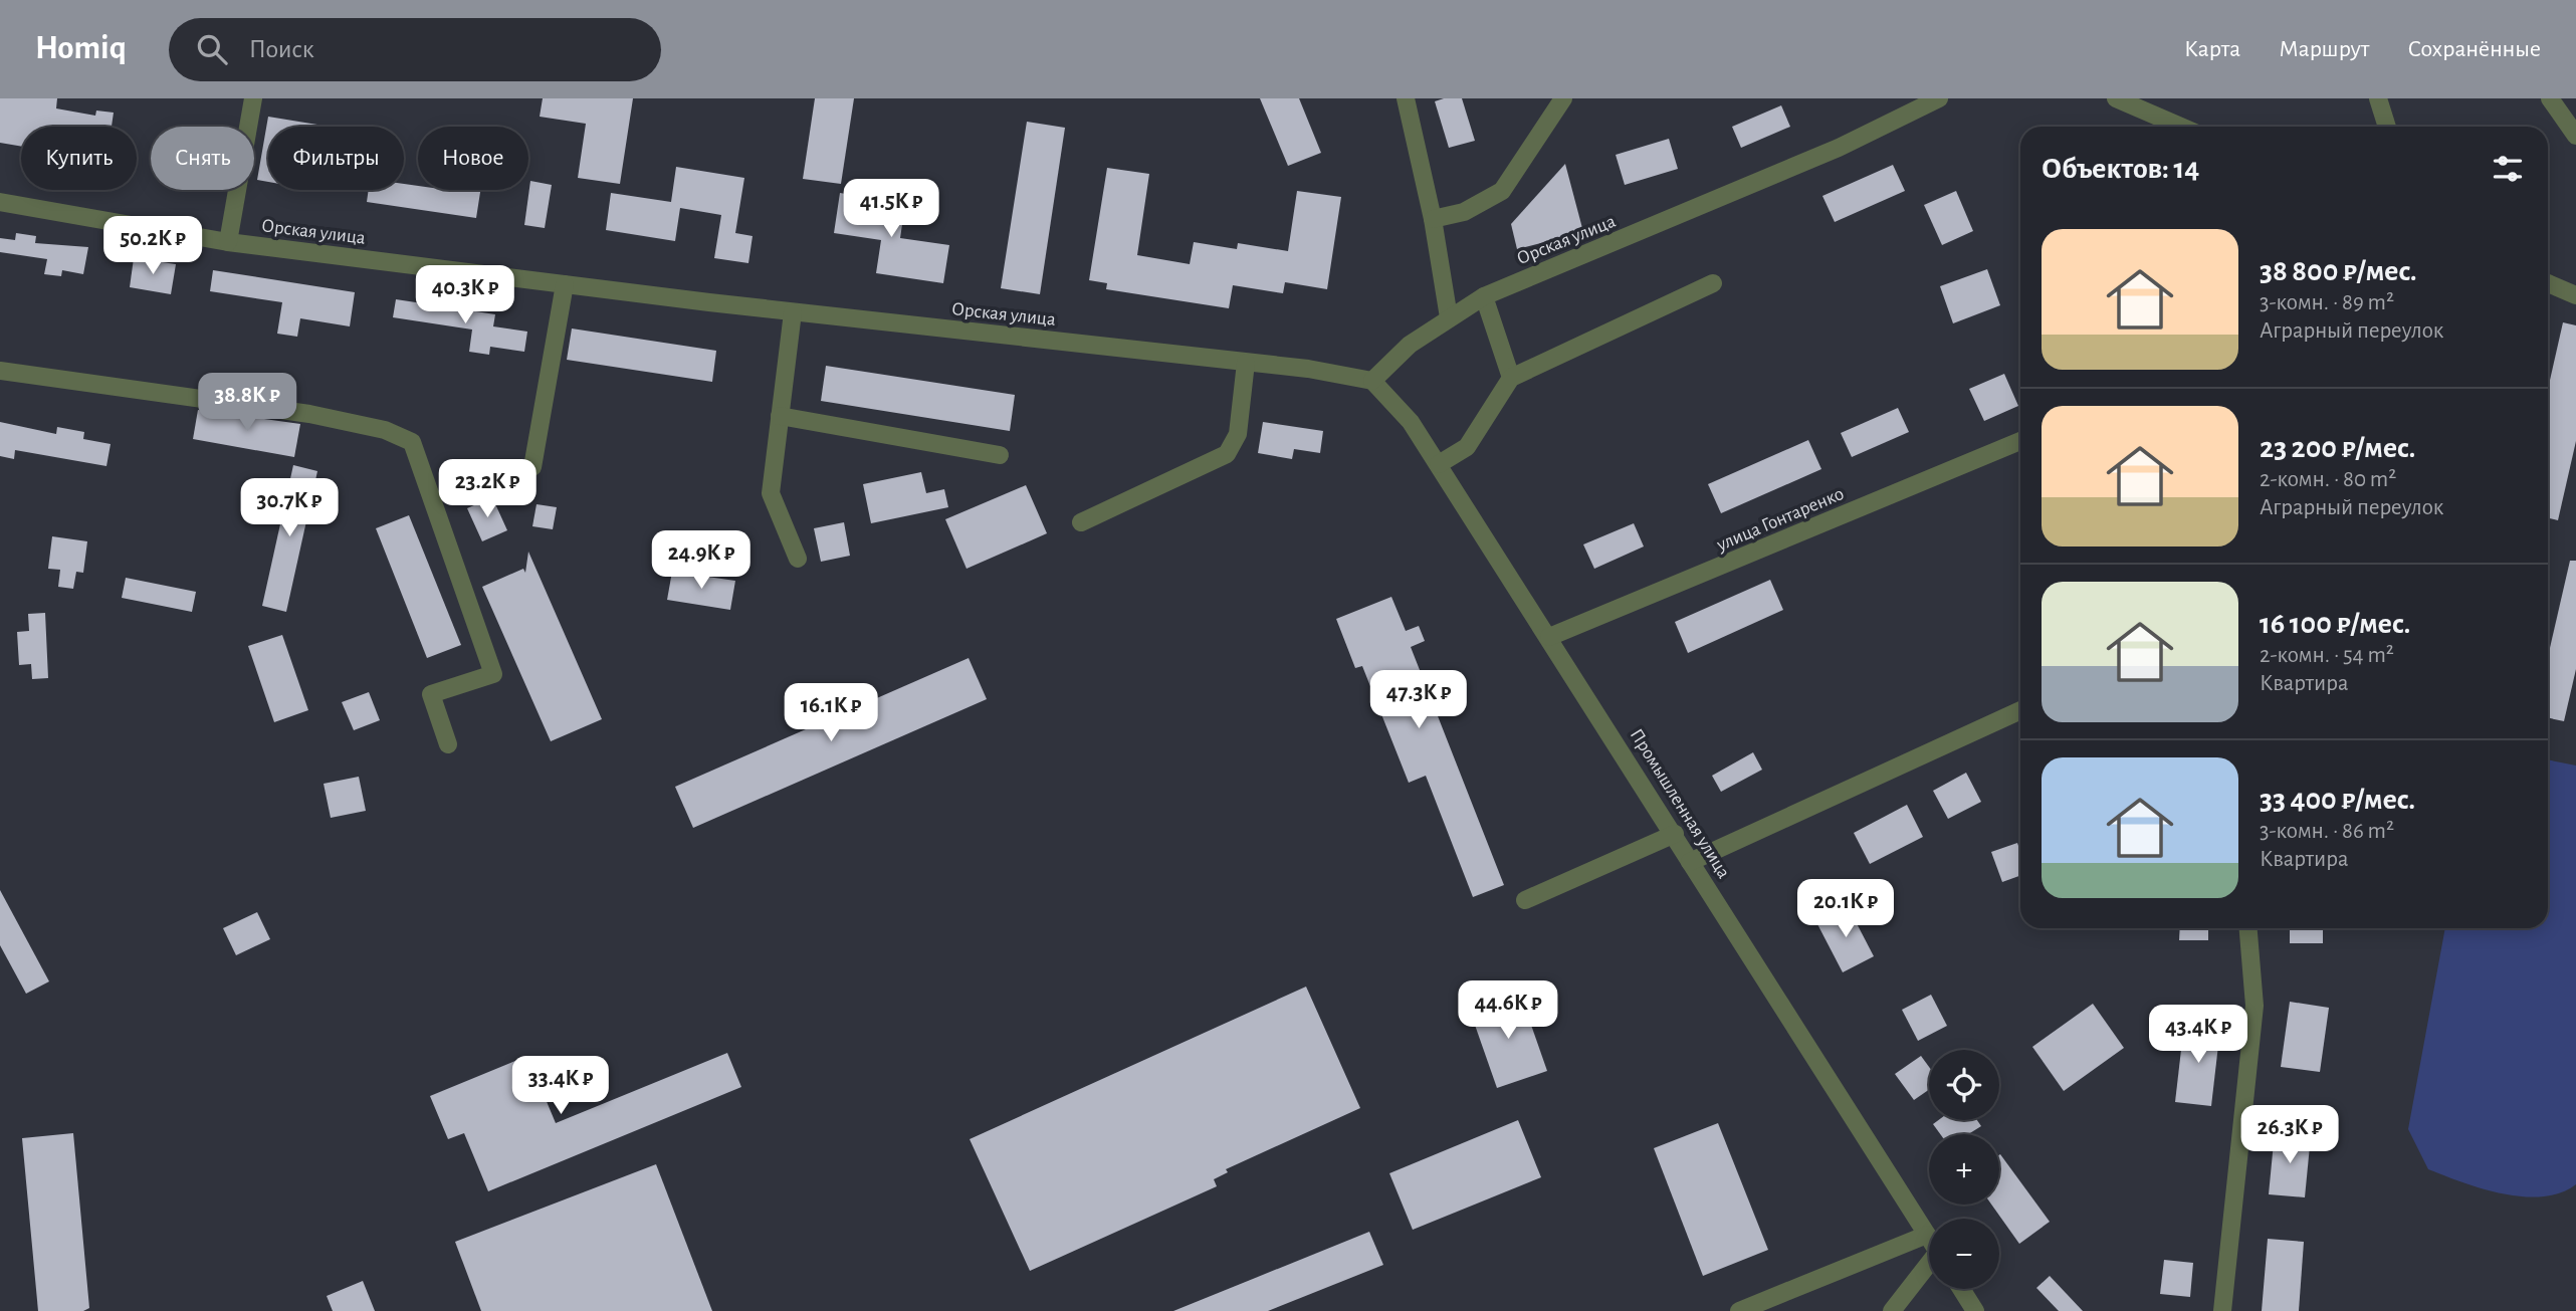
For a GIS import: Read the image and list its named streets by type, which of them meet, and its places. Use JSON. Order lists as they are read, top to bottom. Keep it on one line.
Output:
{"streets":{"street":["Орская улица","улица Гонтаренко","Промышленная улица"]},"crossings":[["Орская улица","Промышленная улица"],["улица Гонтаренко","Промышленная улица"]],"page":{"header":"Homiq","search":"Поиск","nav":["Карта","Маршрут","Сохранённые"],"chip":["Купить","Снять","Фильтры","Новое"],"heading":"Объектов: 14","price":["41.5K ₽","50.2K ₽","40.3K ₽","38.8K ₽","23.2K ₽","30.7K ₽","24.9K ₽","47.3K ₽","16.1K ₽","20.1K ₽","44.6K ₽","43.4K ₽","33.4K ₽","26.3K ₽"],"list":[{"name":"38 800 ₽/мес.","note":"3-комн. · 89 m² · Аграрный переулок"},{"name":"23 200 ₽/мес.","note":"2-комн. · 80 m² · Аграрный переулок"},{"name":"16 100 ₽/мес.","note":"2-комн. · 54 m² · Квартира"},{"name":"33 400 ₽/мес.","note":"3-комн. · 86 m² · Квартира"}],"map_buttons":["+","−"]}}
